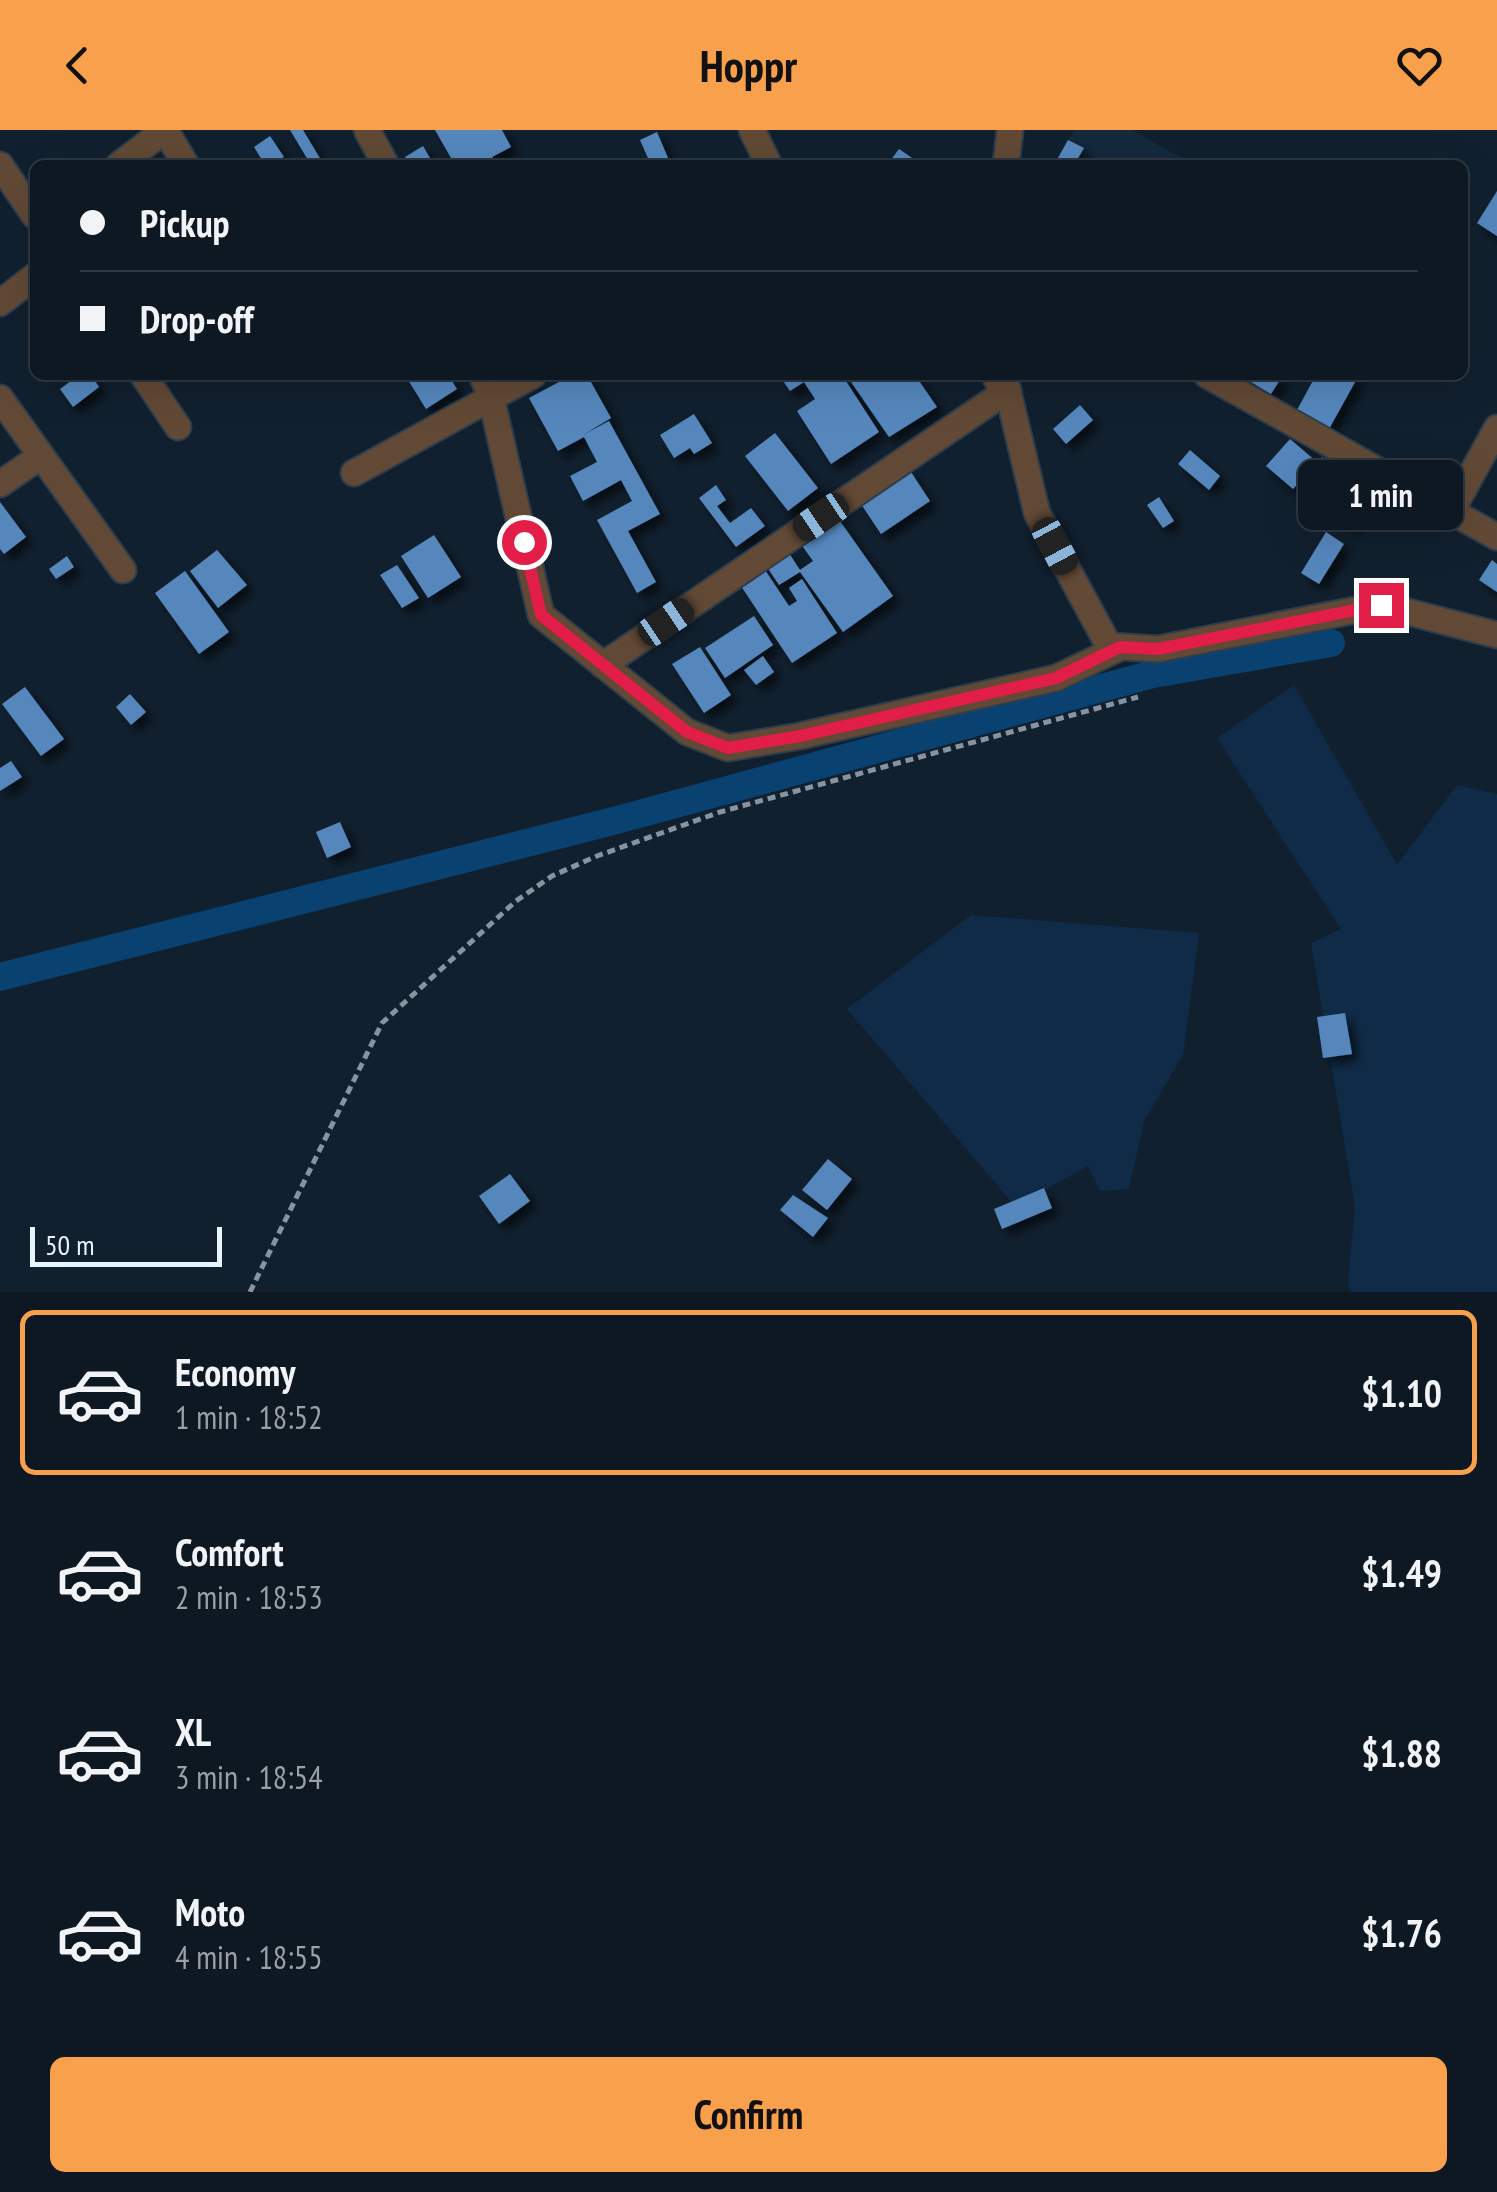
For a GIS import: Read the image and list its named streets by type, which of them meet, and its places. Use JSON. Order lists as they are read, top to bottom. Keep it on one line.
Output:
{"scale_bar":"50 m","page":{"header":"Hoppr","banner":["Pickup","Drop-off"],"bubble":"1 min","scale":"50 m","list":[{"name":"Economy","note":"1 min · 18:52","value":"$1.10"},{"name":"Comfort","note":"2 min · 18:53","value":"$1.49"},{"name":"XL","note":"3 min · 18:54","value":"$1.88"},{"name":"Moto","note":"4 min · 18:55","value":"$1.76"}],"buttons":"Confirm"}}
